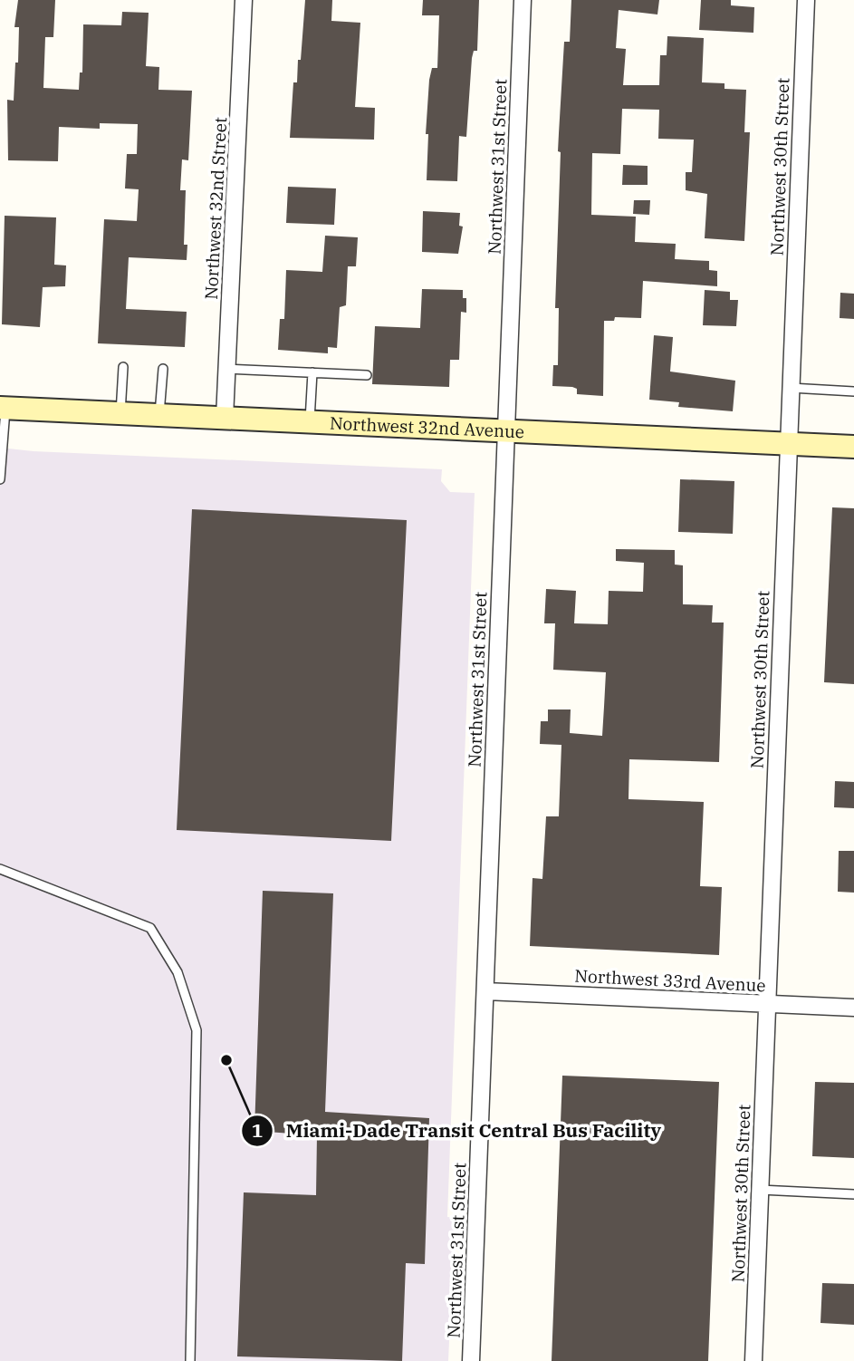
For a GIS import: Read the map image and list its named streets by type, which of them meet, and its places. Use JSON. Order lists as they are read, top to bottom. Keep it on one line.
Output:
{"streets":{"main road":["Northwest 32nd Avenue"],"street":["Northwest 31st Street","Northwest 30th Street","Northwest 32nd Street","Northwest 33rd Avenue"]},"crossings":[["Northwest 31st Street","Northwest 32nd Avenue"],["Northwest 31st Street","Northwest 33rd Avenue"],["Northwest 30th Street","Northwest 32nd Avenue"],["Northwest 30th Street","Northwest 33rd Avenue"],["Northwest 32nd Street","Northwest 32nd Avenue"]],"places":["Miami-Dade Transit Central Bus Facility"]}
